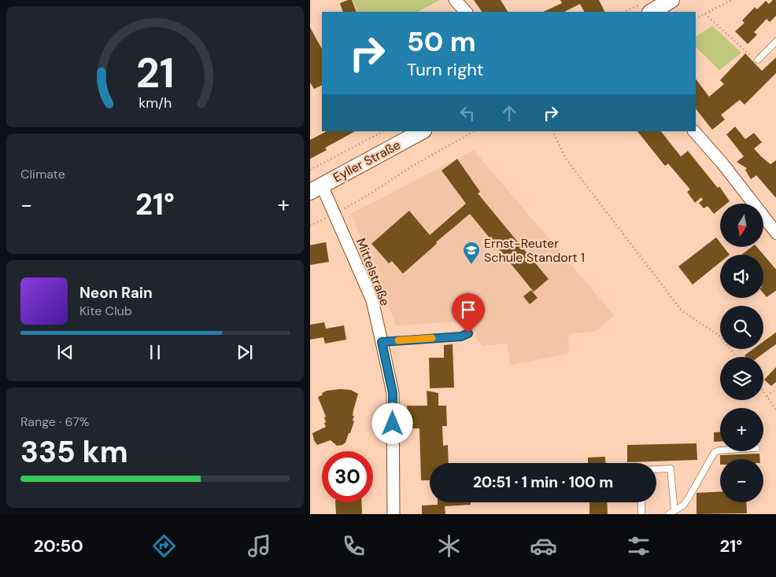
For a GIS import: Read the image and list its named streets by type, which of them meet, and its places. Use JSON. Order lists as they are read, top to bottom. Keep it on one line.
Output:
{"streets":{"main road":["Eyller Straße"],"street":["Mittelstraße"]},"crossings":[["Eyller Straße","Mittelstraße"]],"places":{"school or university":["Ernst-Reuter Schule Standort 1"]},"north":"bottom","page":{"turn":["50 m","Turn right"],"tile":["Climate",["Range · 67%","335 km"]],"heat":["−","21°","+"],"map_buttons":["+","−"],"song":["Neon Rain","Kite Club"],"limit":"30","trip":"20:51 · 1 min · 100 m","tabs":["20:50","21°"],"gauge":["21","km/h"]}}
